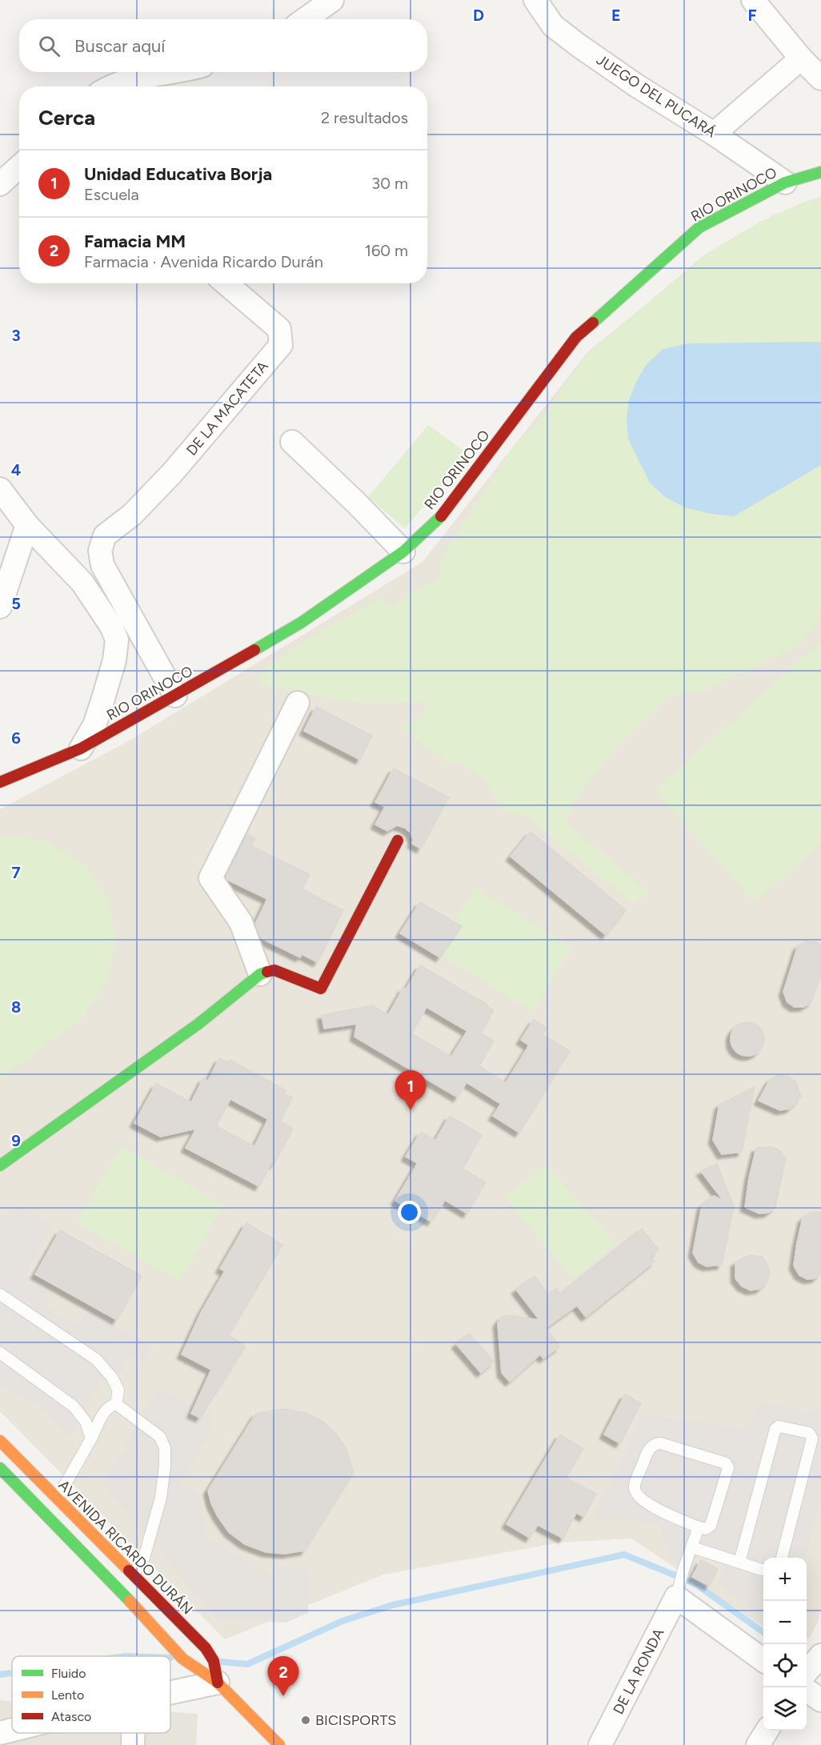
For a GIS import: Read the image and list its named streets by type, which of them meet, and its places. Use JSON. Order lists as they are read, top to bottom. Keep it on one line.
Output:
{"streets":{"street":["JUEGO DEL PUCARÁ","RIO ORINOCO","DE LA MACATETA","AVENIDA RICARDO DURÁN","DE LA RONDA"]},"crossings":[["JUEGO DEL PUCARÁ","RIO ORINOCO"],["RIO ORINOCO","DE LA MACATETA"]],"places":["BICISPORTS"],"legend":["Fluido","Lento","Atasco"],"page":{"search":"Buscar aquí","heading":["Cerca","2 resultados"],"list":[{"mark":"1","name":"Unidad Educativa Borja","note":"Escuela","value":"30 m"},{"mark":"2","name":"Famacia MM","note":"Farmacia · Avenida Ricardo Durán","value":"160 m"}],"pins":["1","2"],"map_buttons":["+","−"]},"grid":{"columns":["D","E","F"],"rows":["3","4","5","6","7","8","9"]}}
